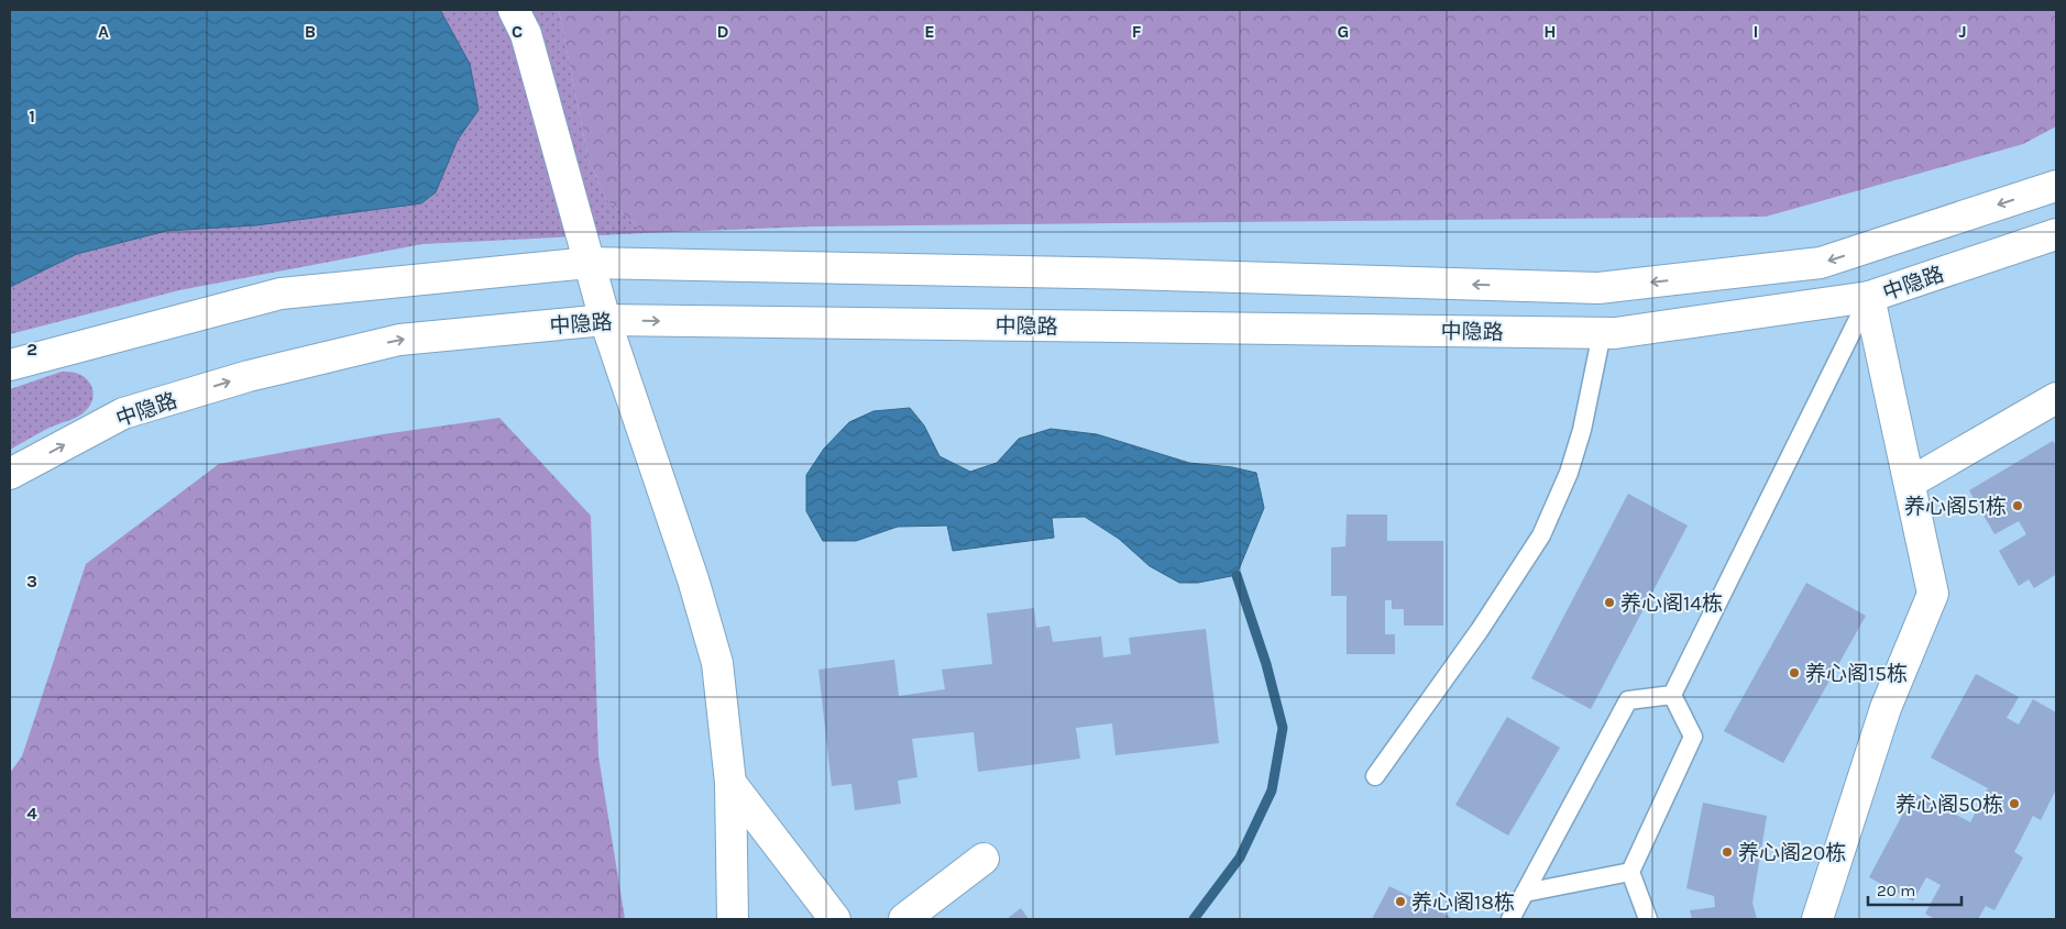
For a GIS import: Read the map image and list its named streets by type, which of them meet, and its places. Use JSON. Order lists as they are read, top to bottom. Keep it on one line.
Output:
{"streets":{"main road":["中隐路"]},"places":["养心阁51栋","养心阁14栋","养心阁15栋","养心阁50栋","养心阁20栋","养心阁18栋"],"scale_bar":"20 m","grid":{"columns":["A","B","C","D","E","F","G","H","I","J"],"rows":["1","2","3","4"]}}
